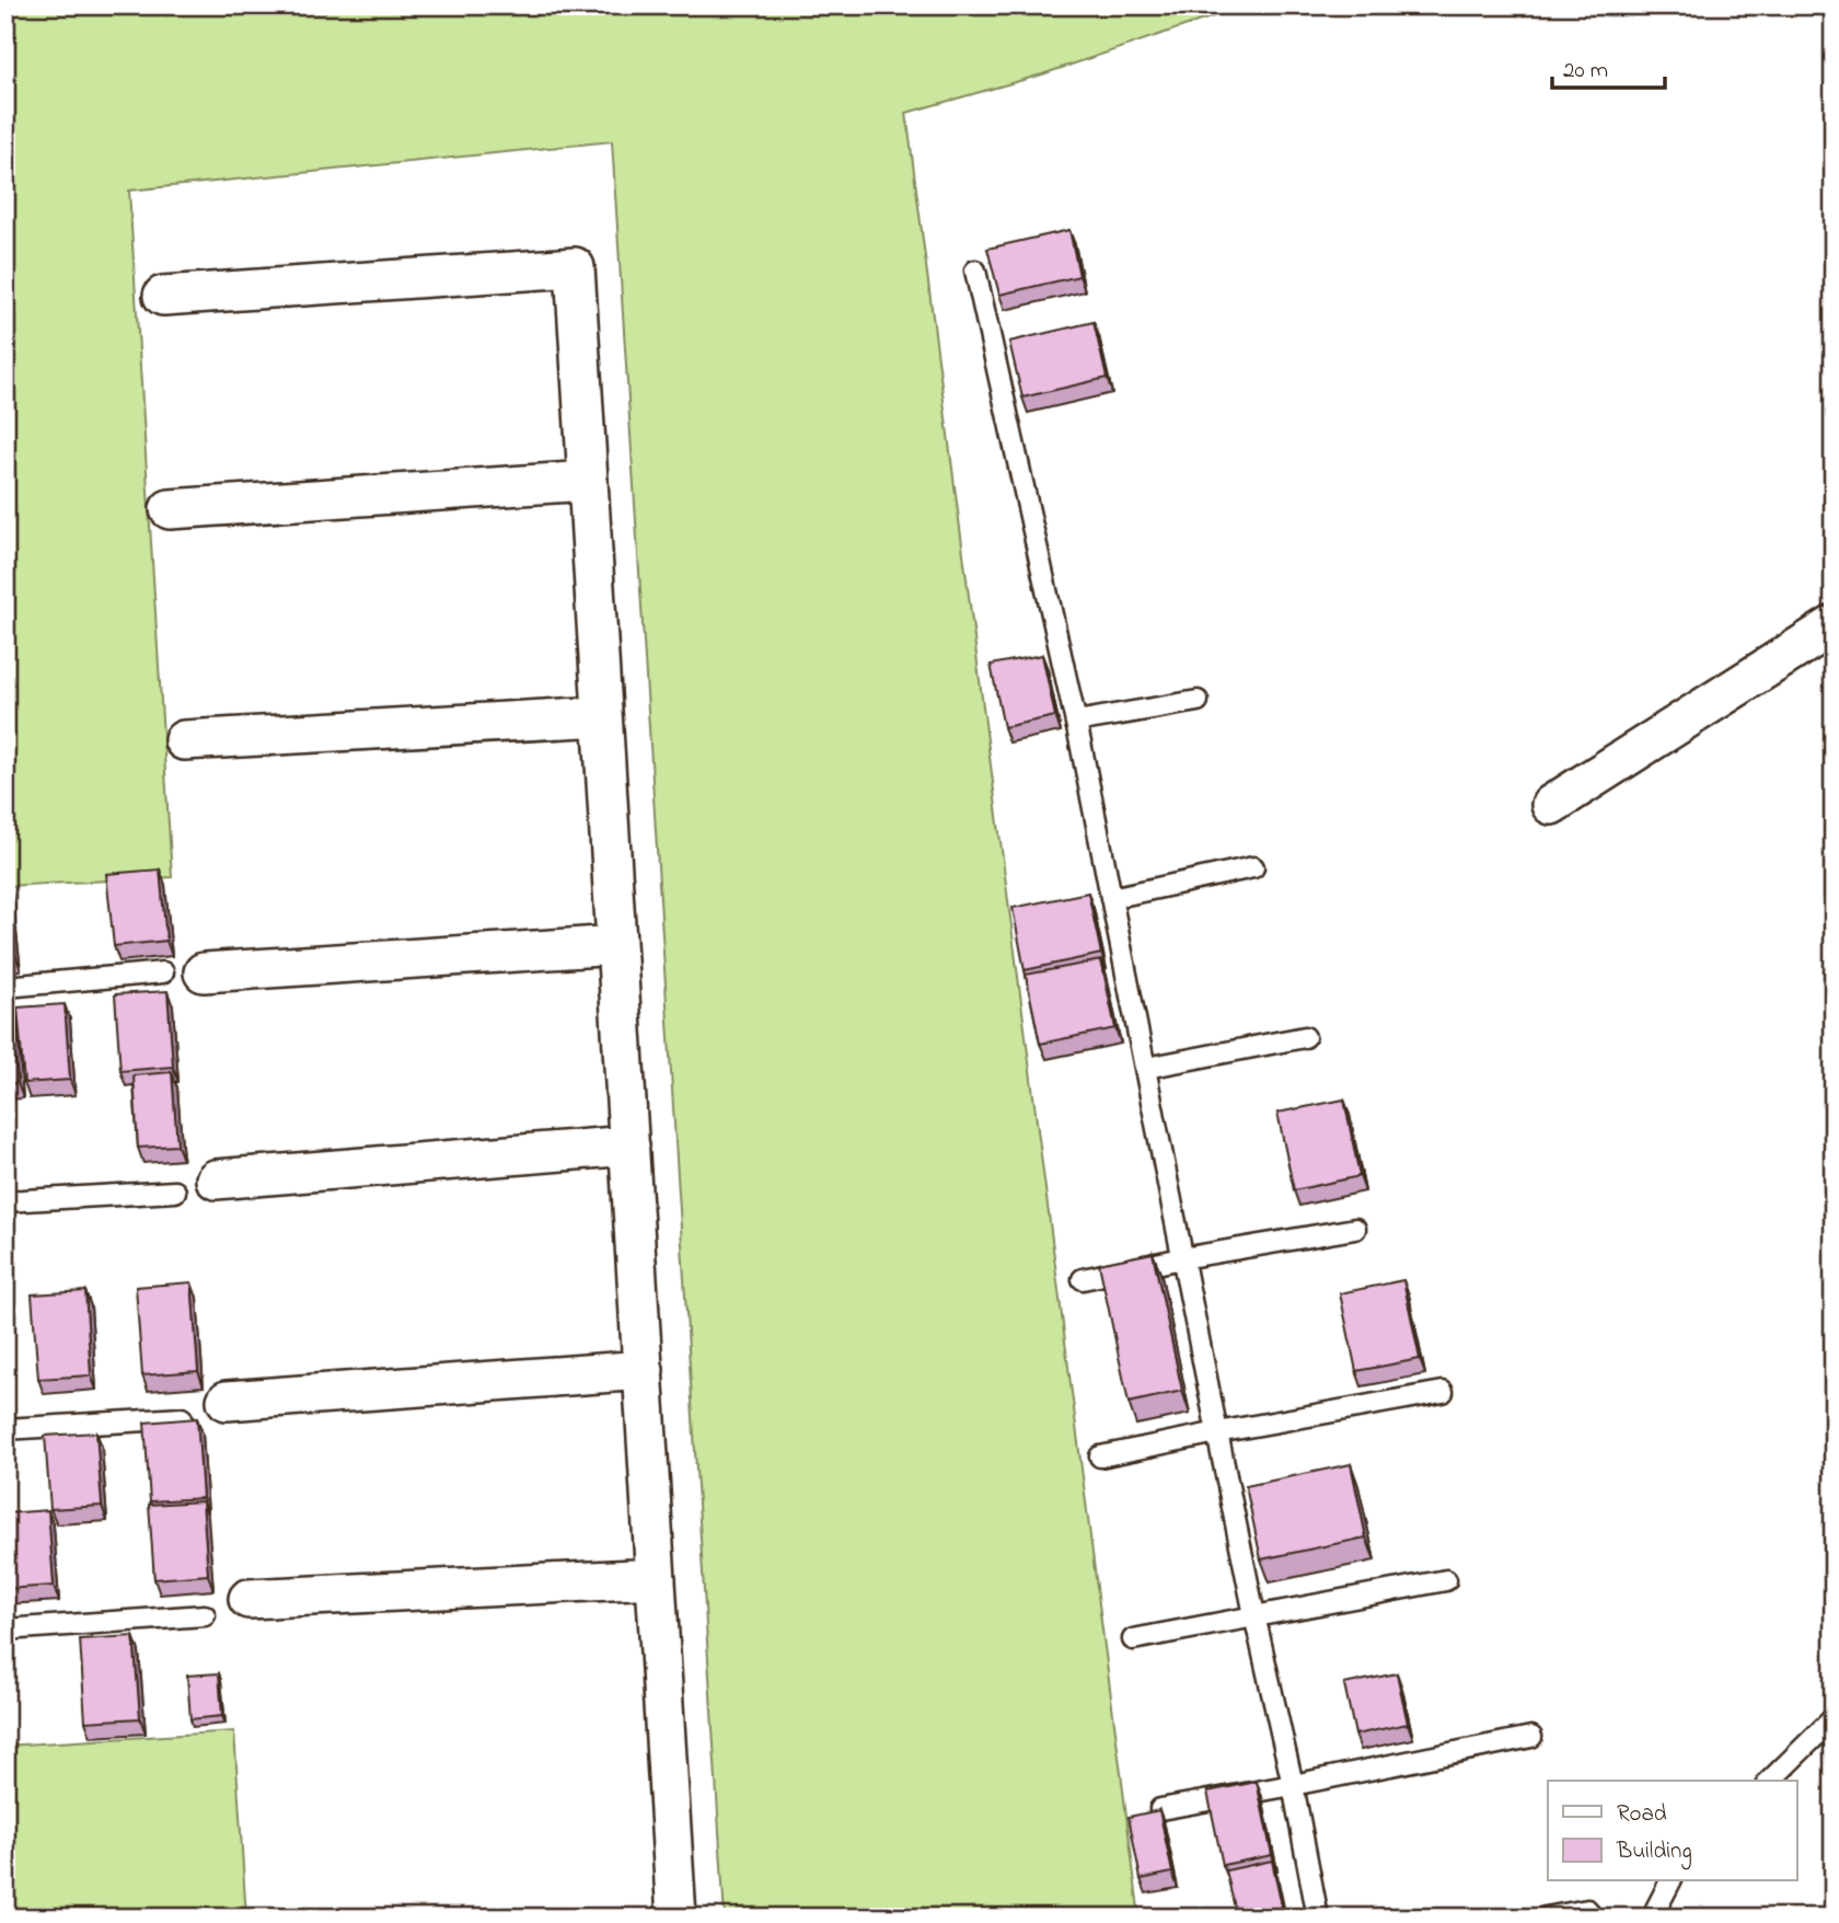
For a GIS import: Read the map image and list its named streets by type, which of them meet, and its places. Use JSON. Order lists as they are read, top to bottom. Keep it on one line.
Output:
{"legend":["Road","Building"],"scale_bar":"20 m"}
